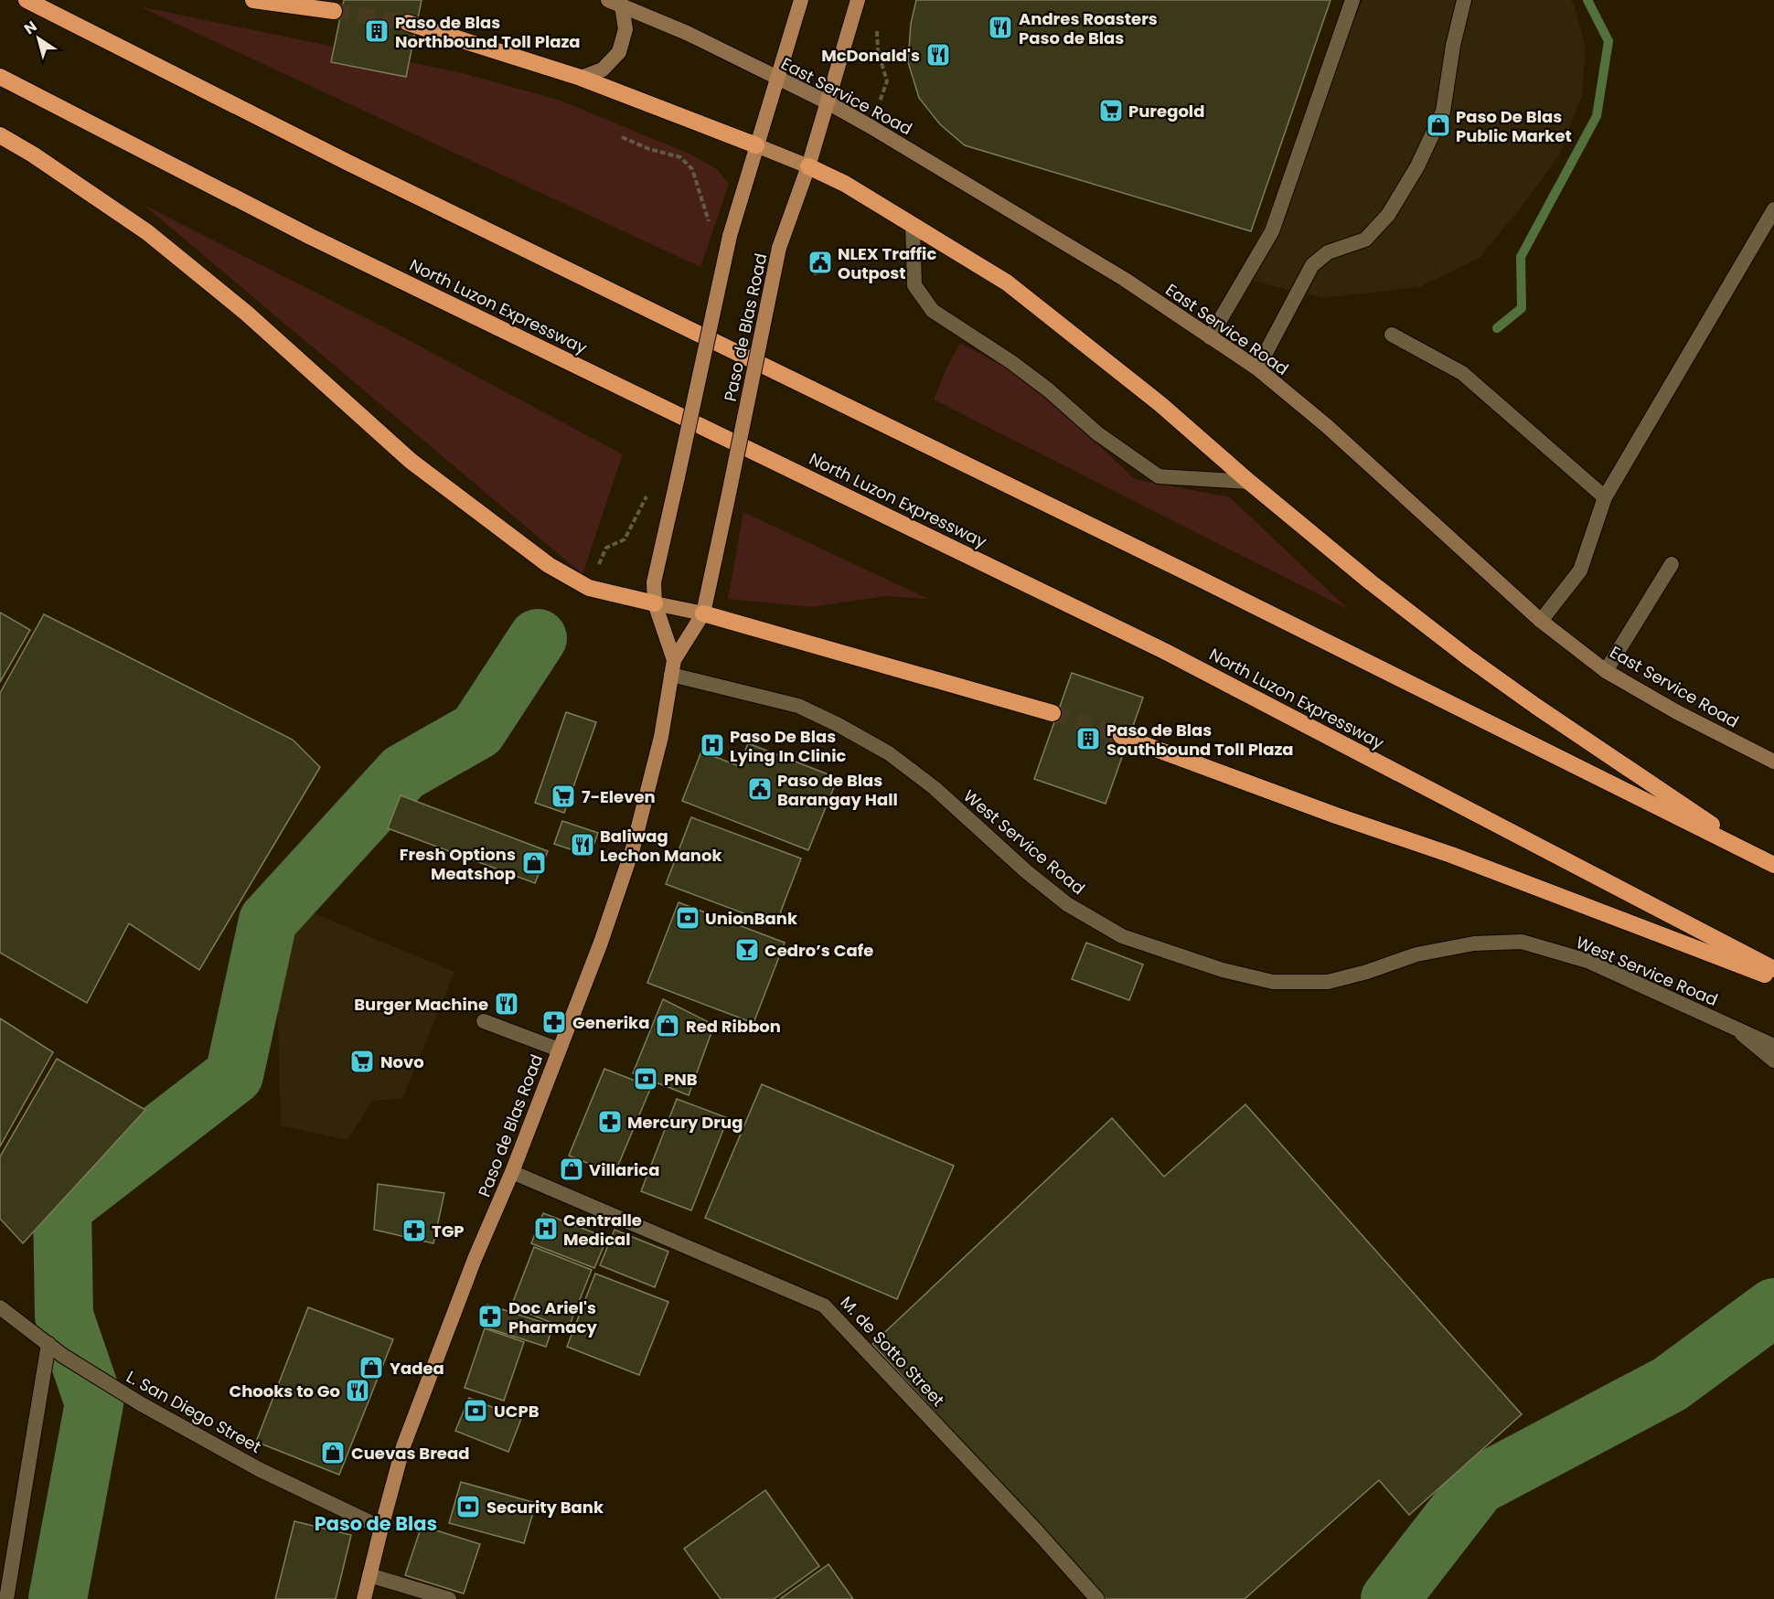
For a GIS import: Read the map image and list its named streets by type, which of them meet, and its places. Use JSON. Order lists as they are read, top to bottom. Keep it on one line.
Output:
{"streets":{"highway":["North Luzon Expressway"],"main road":["East Service Road","Paso de Blas Road"],"street":["West Service Road","M. de Sotto Street","L. San Diego Street"]},"crossings":[["East Service Road","Paso de Blas Road"],["Paso de Blas Road","West Service Road"],["Paso de Blas Road","M. de Sotto Street"],["Paso de Blas Road","L. San Diego Street"]],"districts":["Paso de Blas"],"places":{"restaurant":["Andres Roasters Paso de Blas","McDonald's","Baliwag Lechon Manok","Burger Machine","Chooks to Go"],"building":["Paso de Blas Northbound Toll Plaza","Paso de Blas Southbound Toll Plaza"],"supermarket":["Puregold","7-Eleven","Novo"],"shop":["Paso De Blas Public Market","Fresh Options Meatshop","Red Ribbon","Villarica","Yadea","Cuevas Bread"],"public building":["NLEX Traffic Outpost","Paso de Blas Barangay Hall"],"hospital":["Paso De Blas Lying In Clinic","Centralle Medical"],"bank":["UnionBank","PNB","UCPB","Security Bank"],"bar":["Cedro’s Cafe"],"pharmacy":["Generika","Mercury Drug","TGP","Doc Ariel's Pharmacy"]},"north":"top left"}
